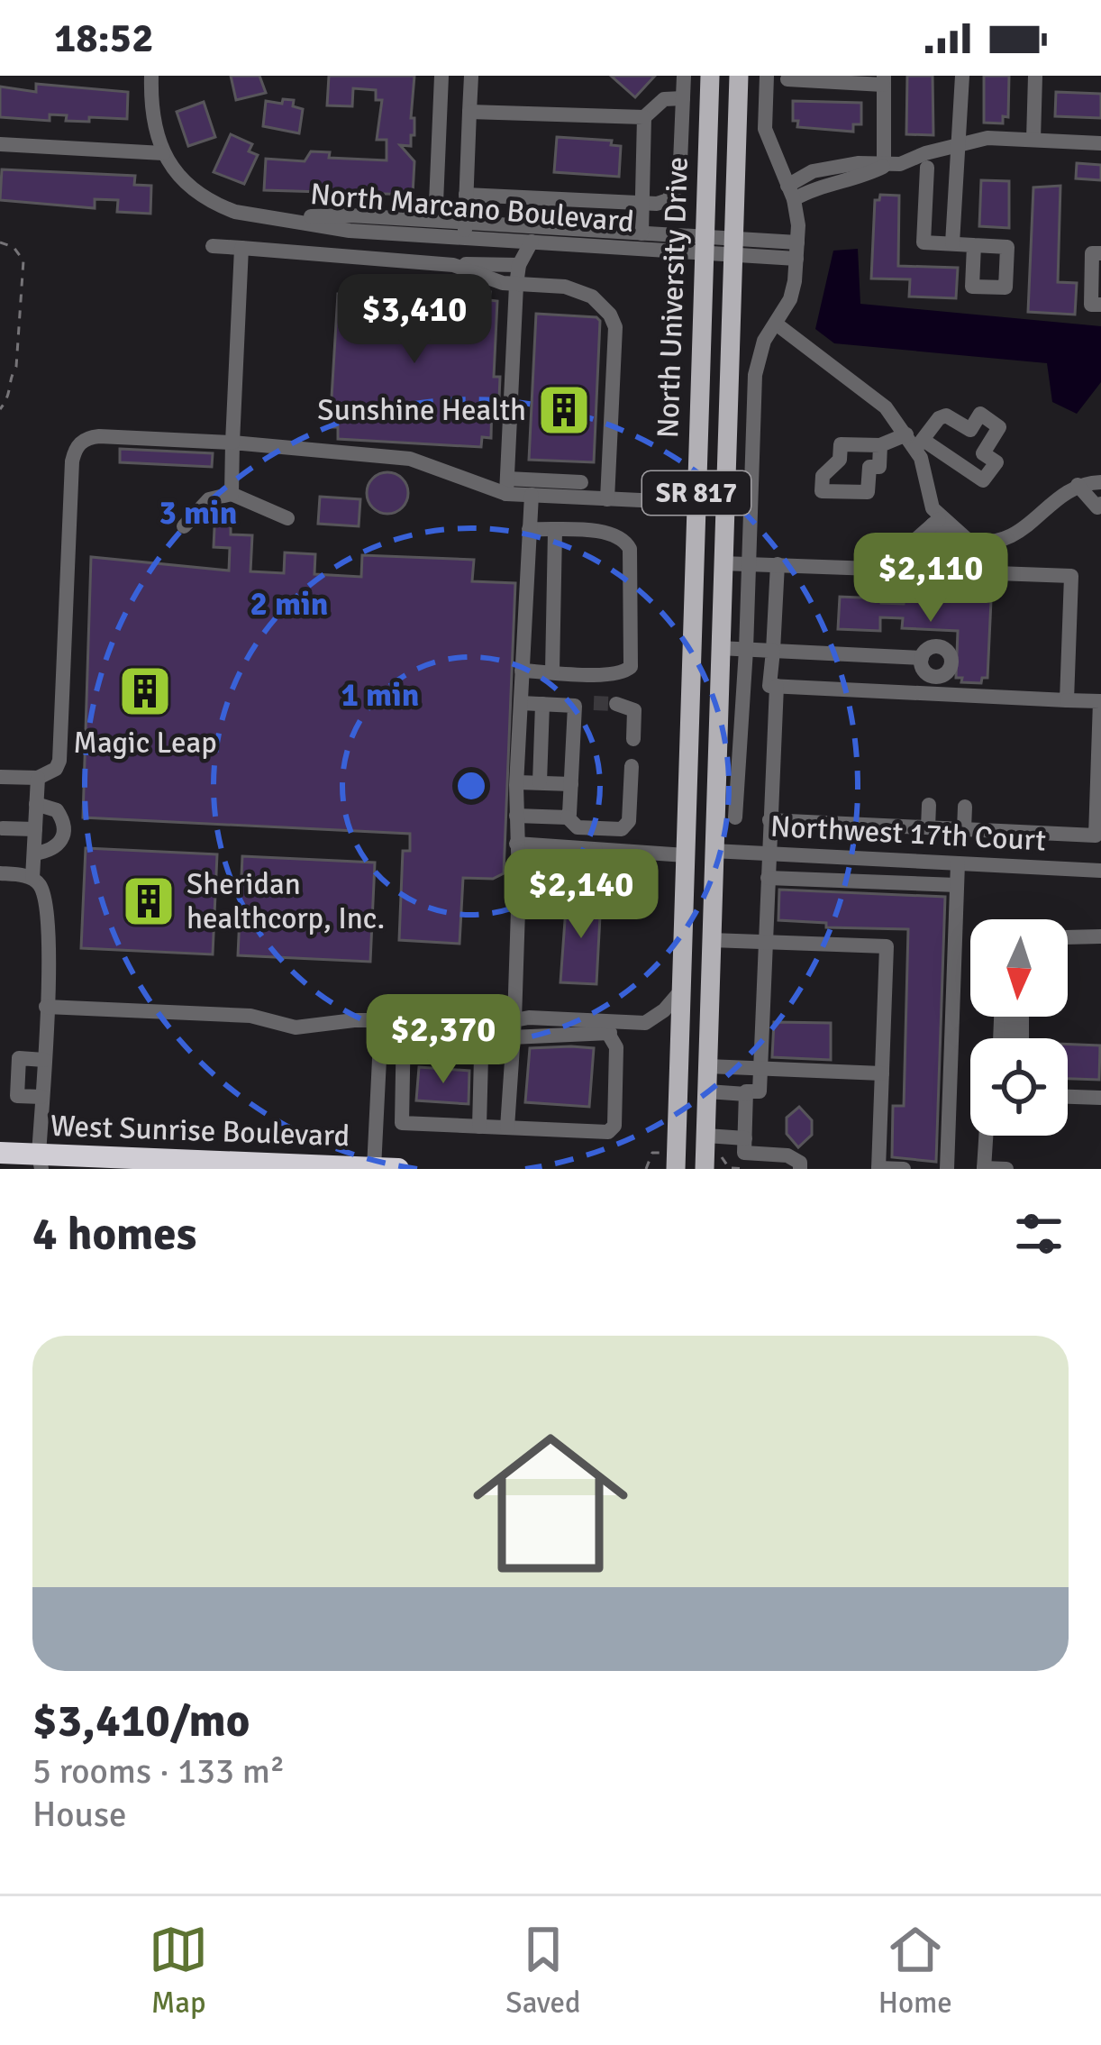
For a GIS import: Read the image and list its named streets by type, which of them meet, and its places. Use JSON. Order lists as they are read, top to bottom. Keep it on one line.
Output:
{"streets":{"highway":["West Sunrise Boulevard"],"main road":["North University Drive","SR 817"],"street":["North Marcano Boulevard","Northwest 17th Court"]},"crossings":[["North Marcano Boulevard","North University Drive"],["North University Drive","Northwest 17th Court"]],"places":{"building":["Sunshine Health","Magic Leap","Sheridan healthcorp, Inc."]},"north":"bottom","page":{"status":"18:52","price":["$3,410","$2,110","$2,140","$2,370"],"heading":"4 homes","list":[{"name":"$3,410/mo","note":"5 rooms · 133 m² · House"}],"tabs":["Map","Saved","Home"]},"rings":["3 min","2 min","1 min"]}
